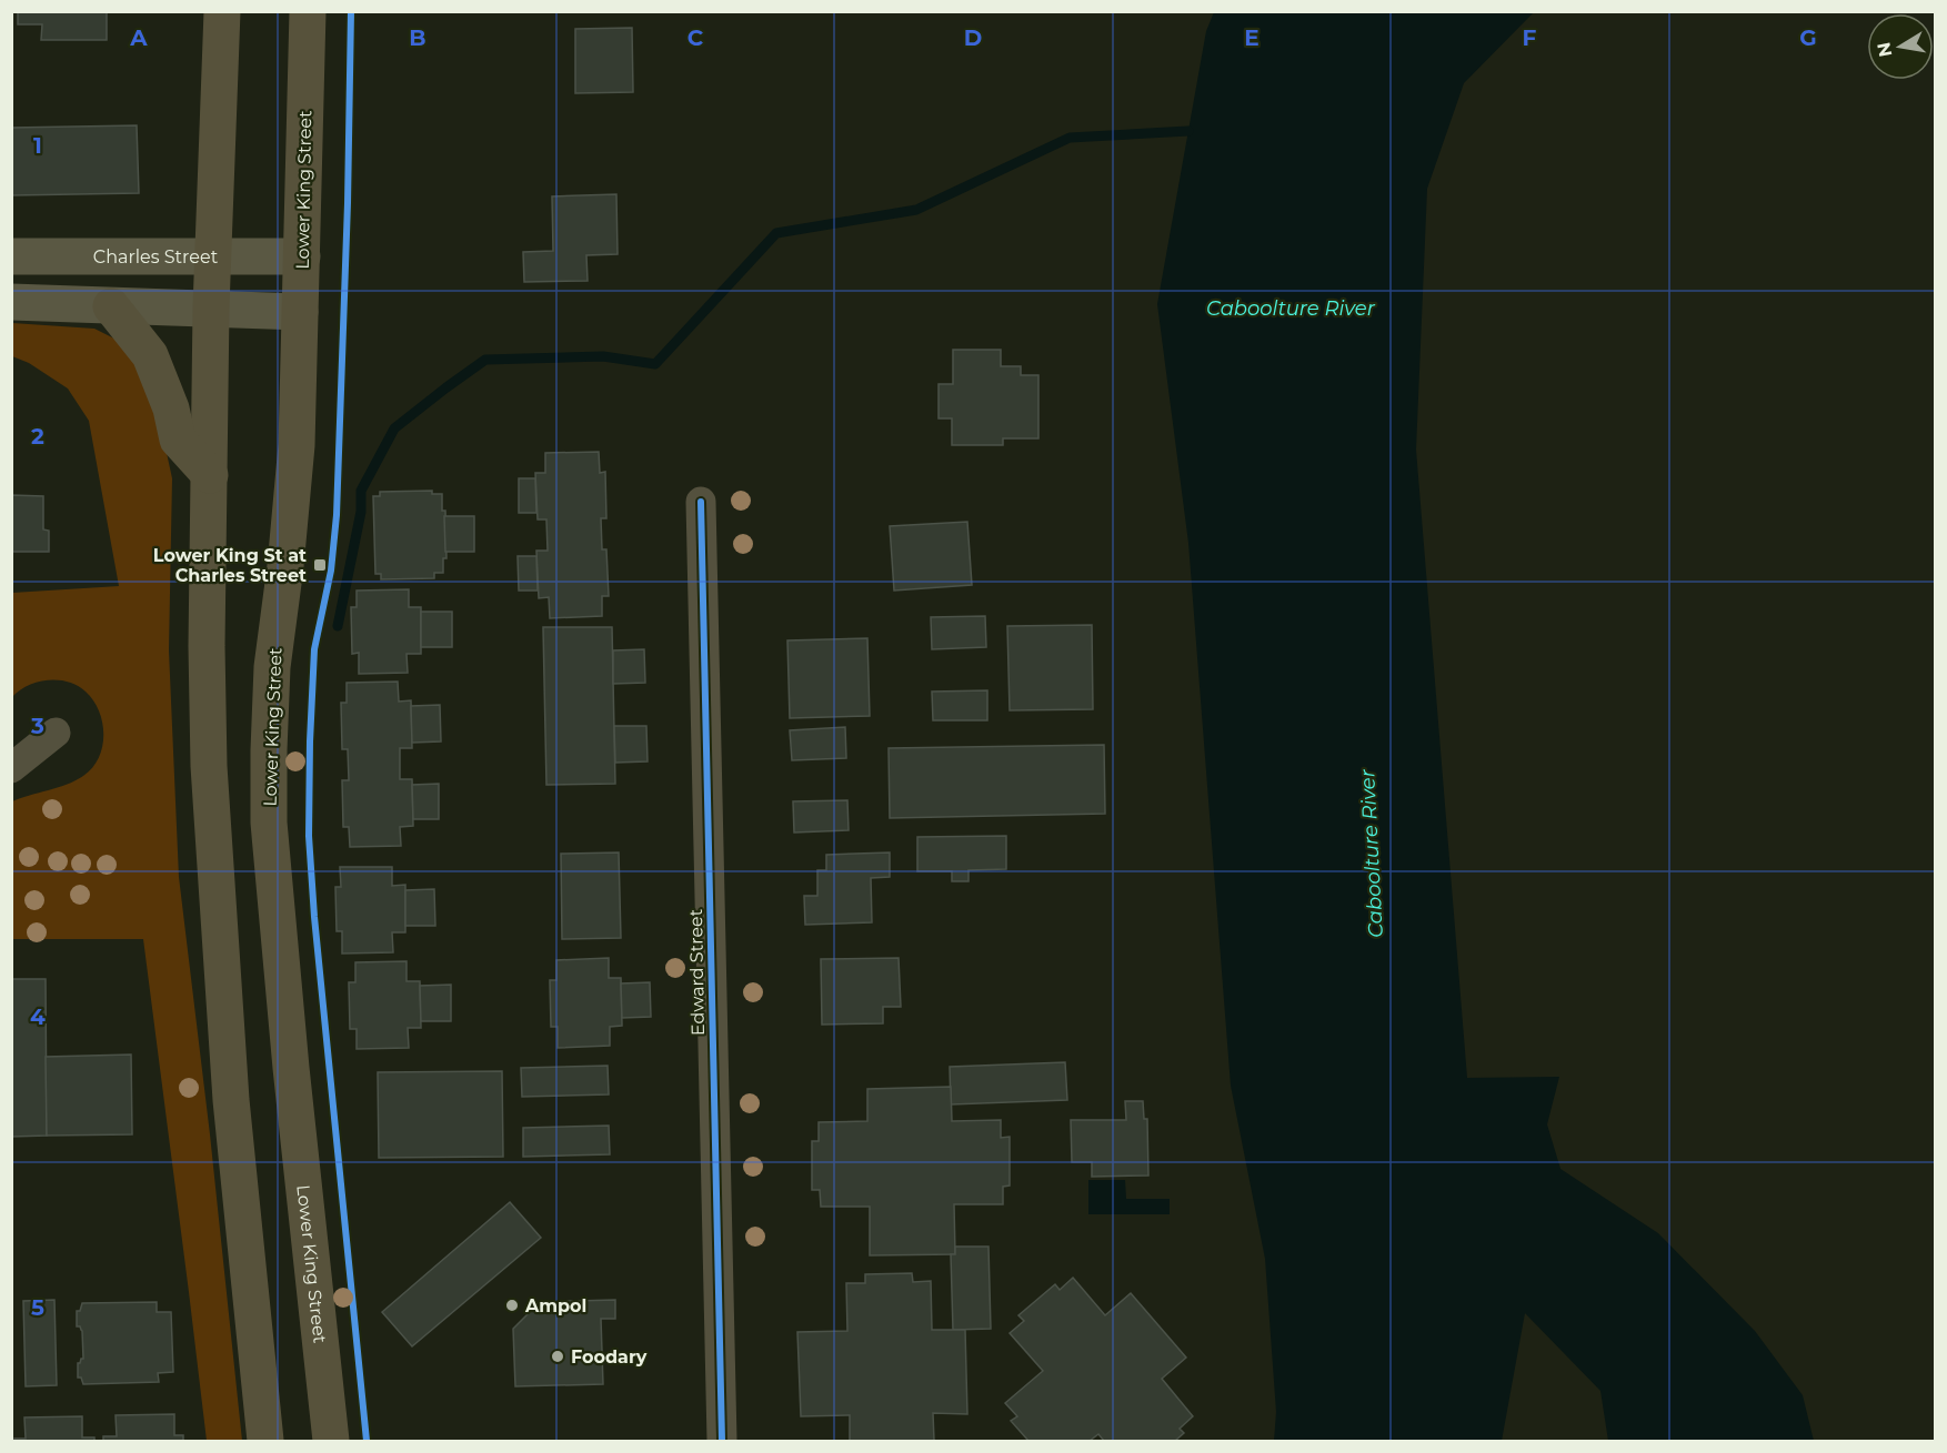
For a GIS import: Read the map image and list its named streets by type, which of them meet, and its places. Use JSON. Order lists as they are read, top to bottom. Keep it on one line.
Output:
{"streets":{"main road":["Lower King Street","Charles Street"],"street":["Edward Street"]},"crossings":[["Lower King Street","Charles Street"]],"water":["Caboolture River"],"places":{"transit":["Lower King St at Charles Street"],"other":["Ampol","Foodary"]},"north":"left","grid":{"columns":["A","B","C","D","E","F","G"],"rows":["1","2","3","4","5"]}}
